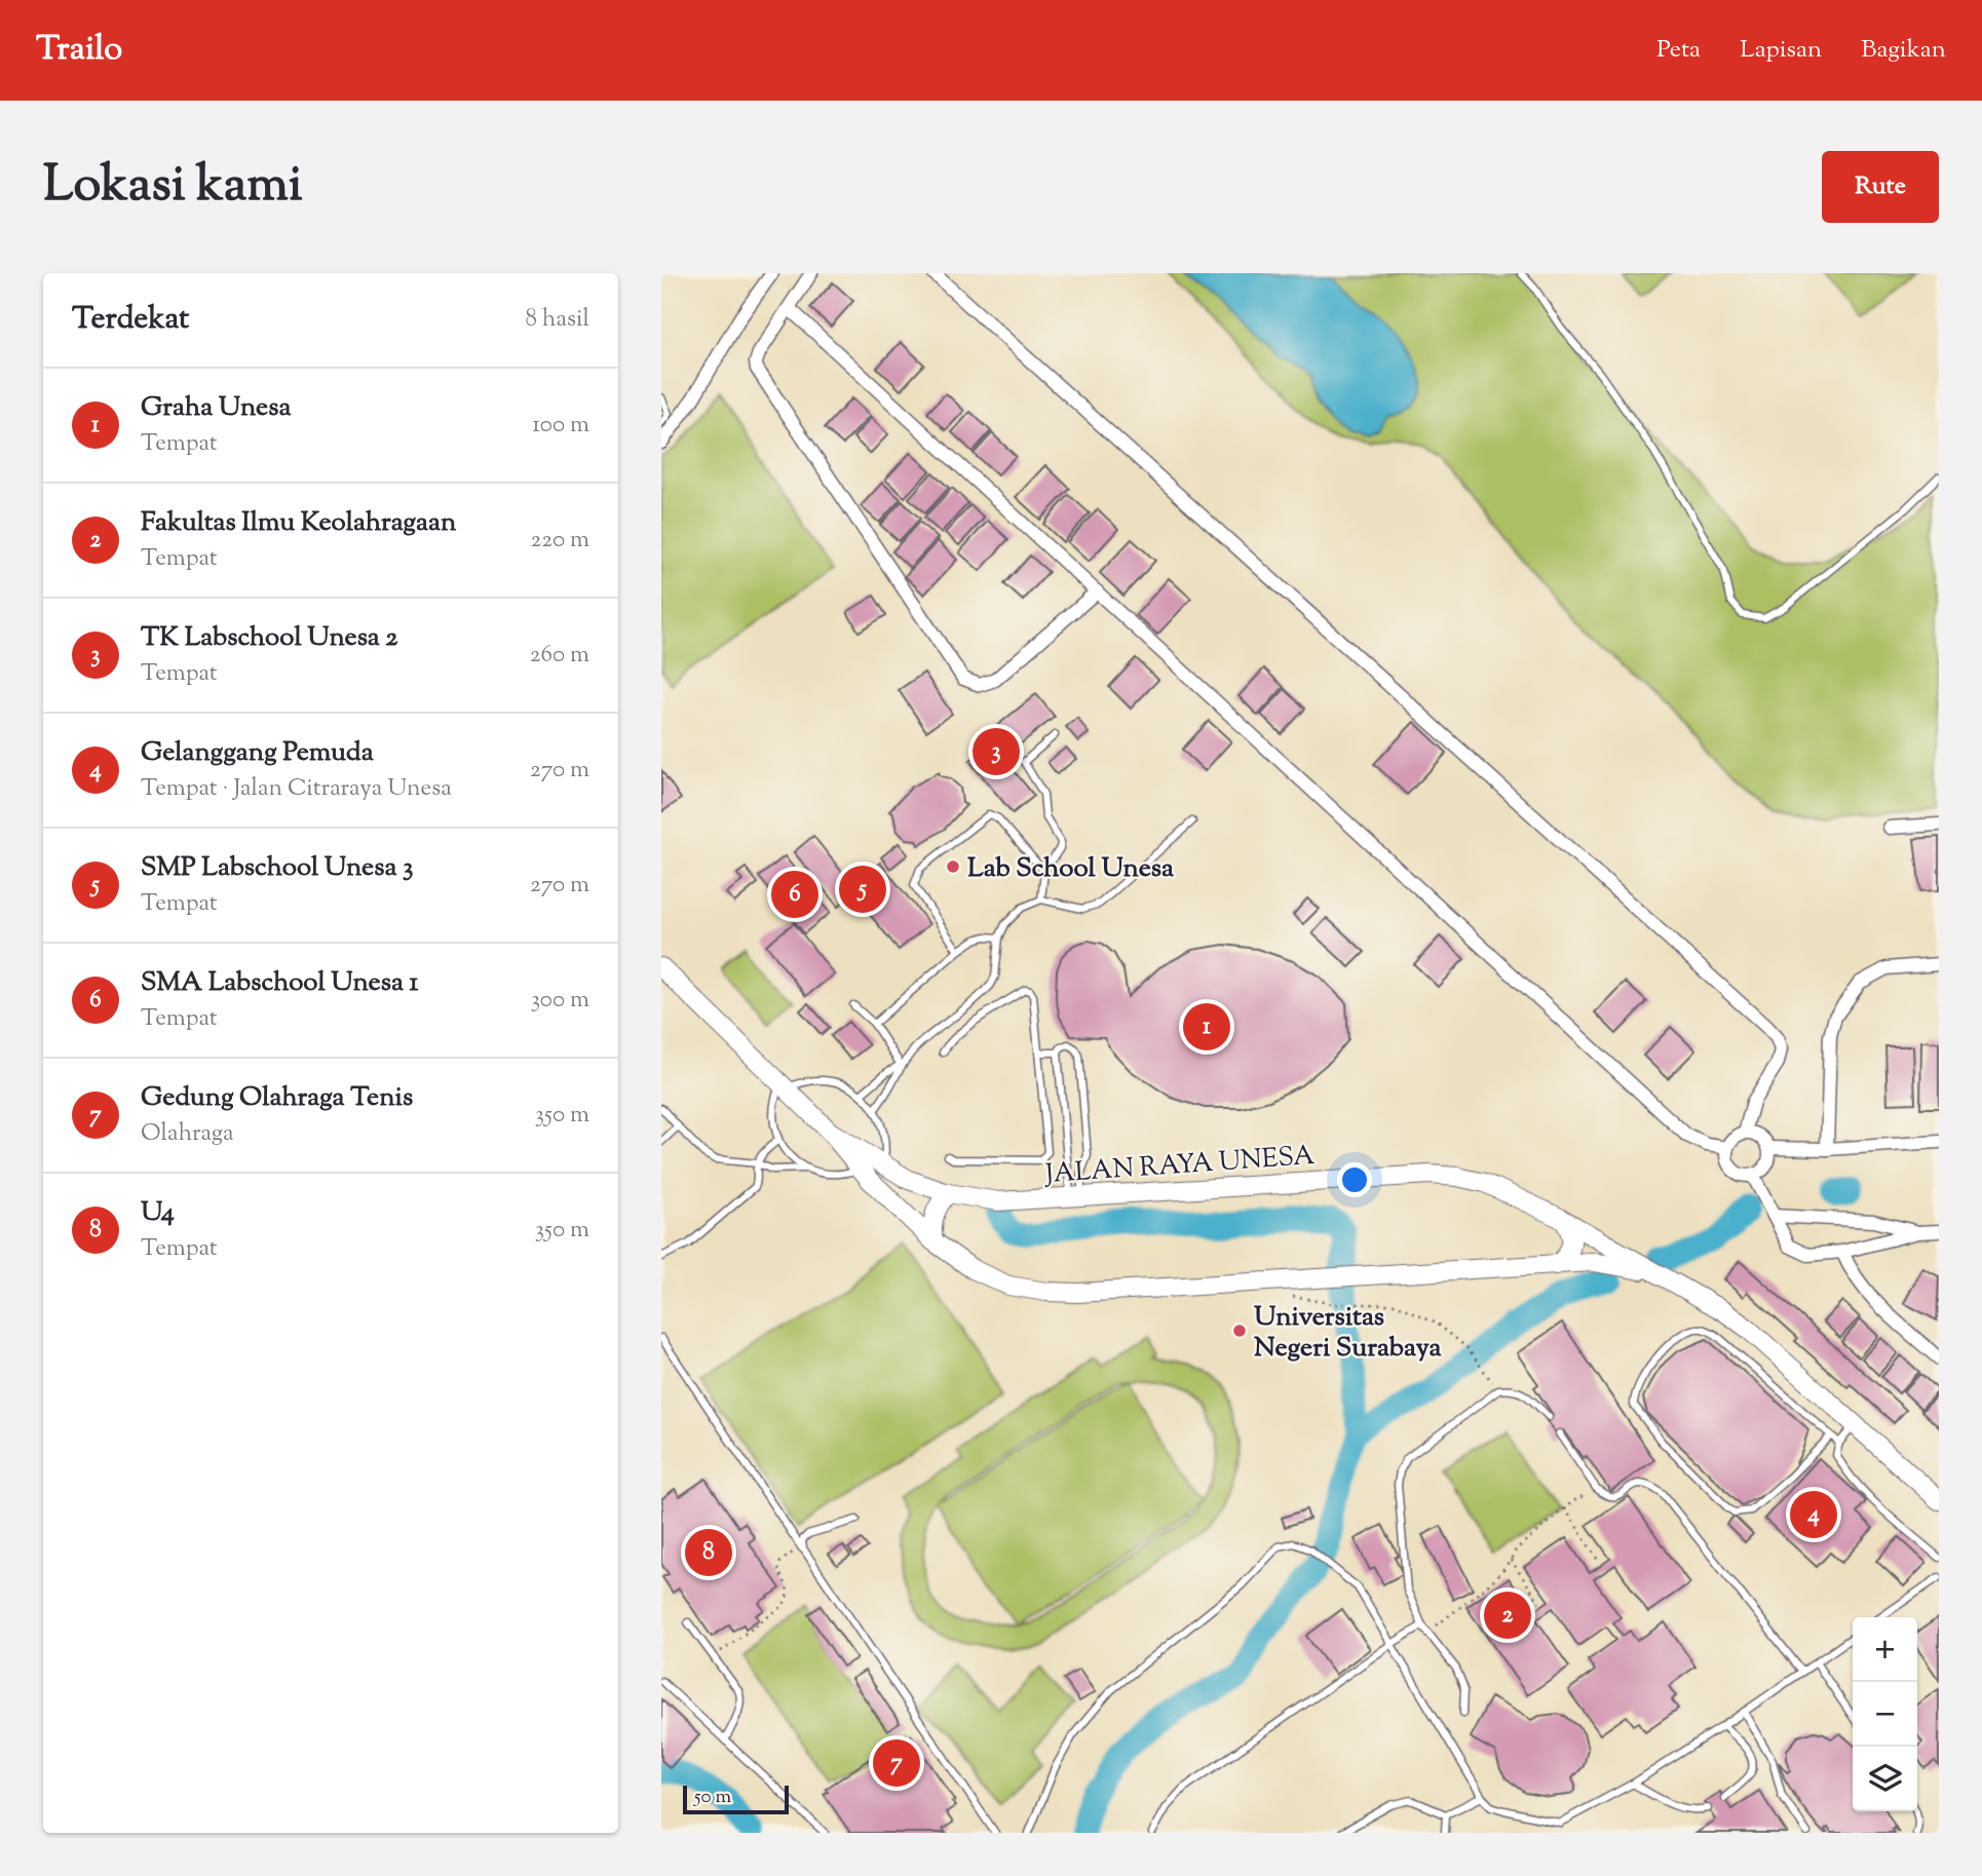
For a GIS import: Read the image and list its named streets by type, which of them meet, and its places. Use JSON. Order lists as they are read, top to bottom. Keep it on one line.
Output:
{"streets":{"main road":["JALAN RAYA UNESA"]},"places":["Lab School Unesa","Universitas Negeri Surabaya"],"scale_bar":"50 m","page":{"header":"Trailo","nav":["Peta","Lapisan","Bagikan"],"title":"Lokasi kami","buttons":"Rute","heading":["Terdekat","8 hasil"],"list":[{"mark":"1","name":"Graha Unesa","note":"Tempat","value":"100 m"},{"mark":"2","name":"Fakultas Ilmu Keolahragaan","note":"Tempat","value":"220 m"},{"mark":"3","name":"TK Labschool Unesa 2","note":"Tempat","value":"260 m"},{"mark":"4","name":"Gelanggang Pemuda","note":"Tempat · Jalan Citraraya Unesa","value":"270 m"},{"mark":"5","name":"SMP Labschool Unesa 3","note":"Tempat","value":"270 m"},{"mark":"6","name":"SMA Labschool Unesa 1","note":"Tempat","value":"300 m"},{"mark":"7","name":"Gedung Olahraga Tenis","note":"Olahraga","value":"350 m"},{"mark":"8","name":"U4","note":"Tempat","value":"350 m"}],"pins":["3","5","6","1","4","8","2","7"],"map_buttons":["+","−"],"scale":"50 m"}}
